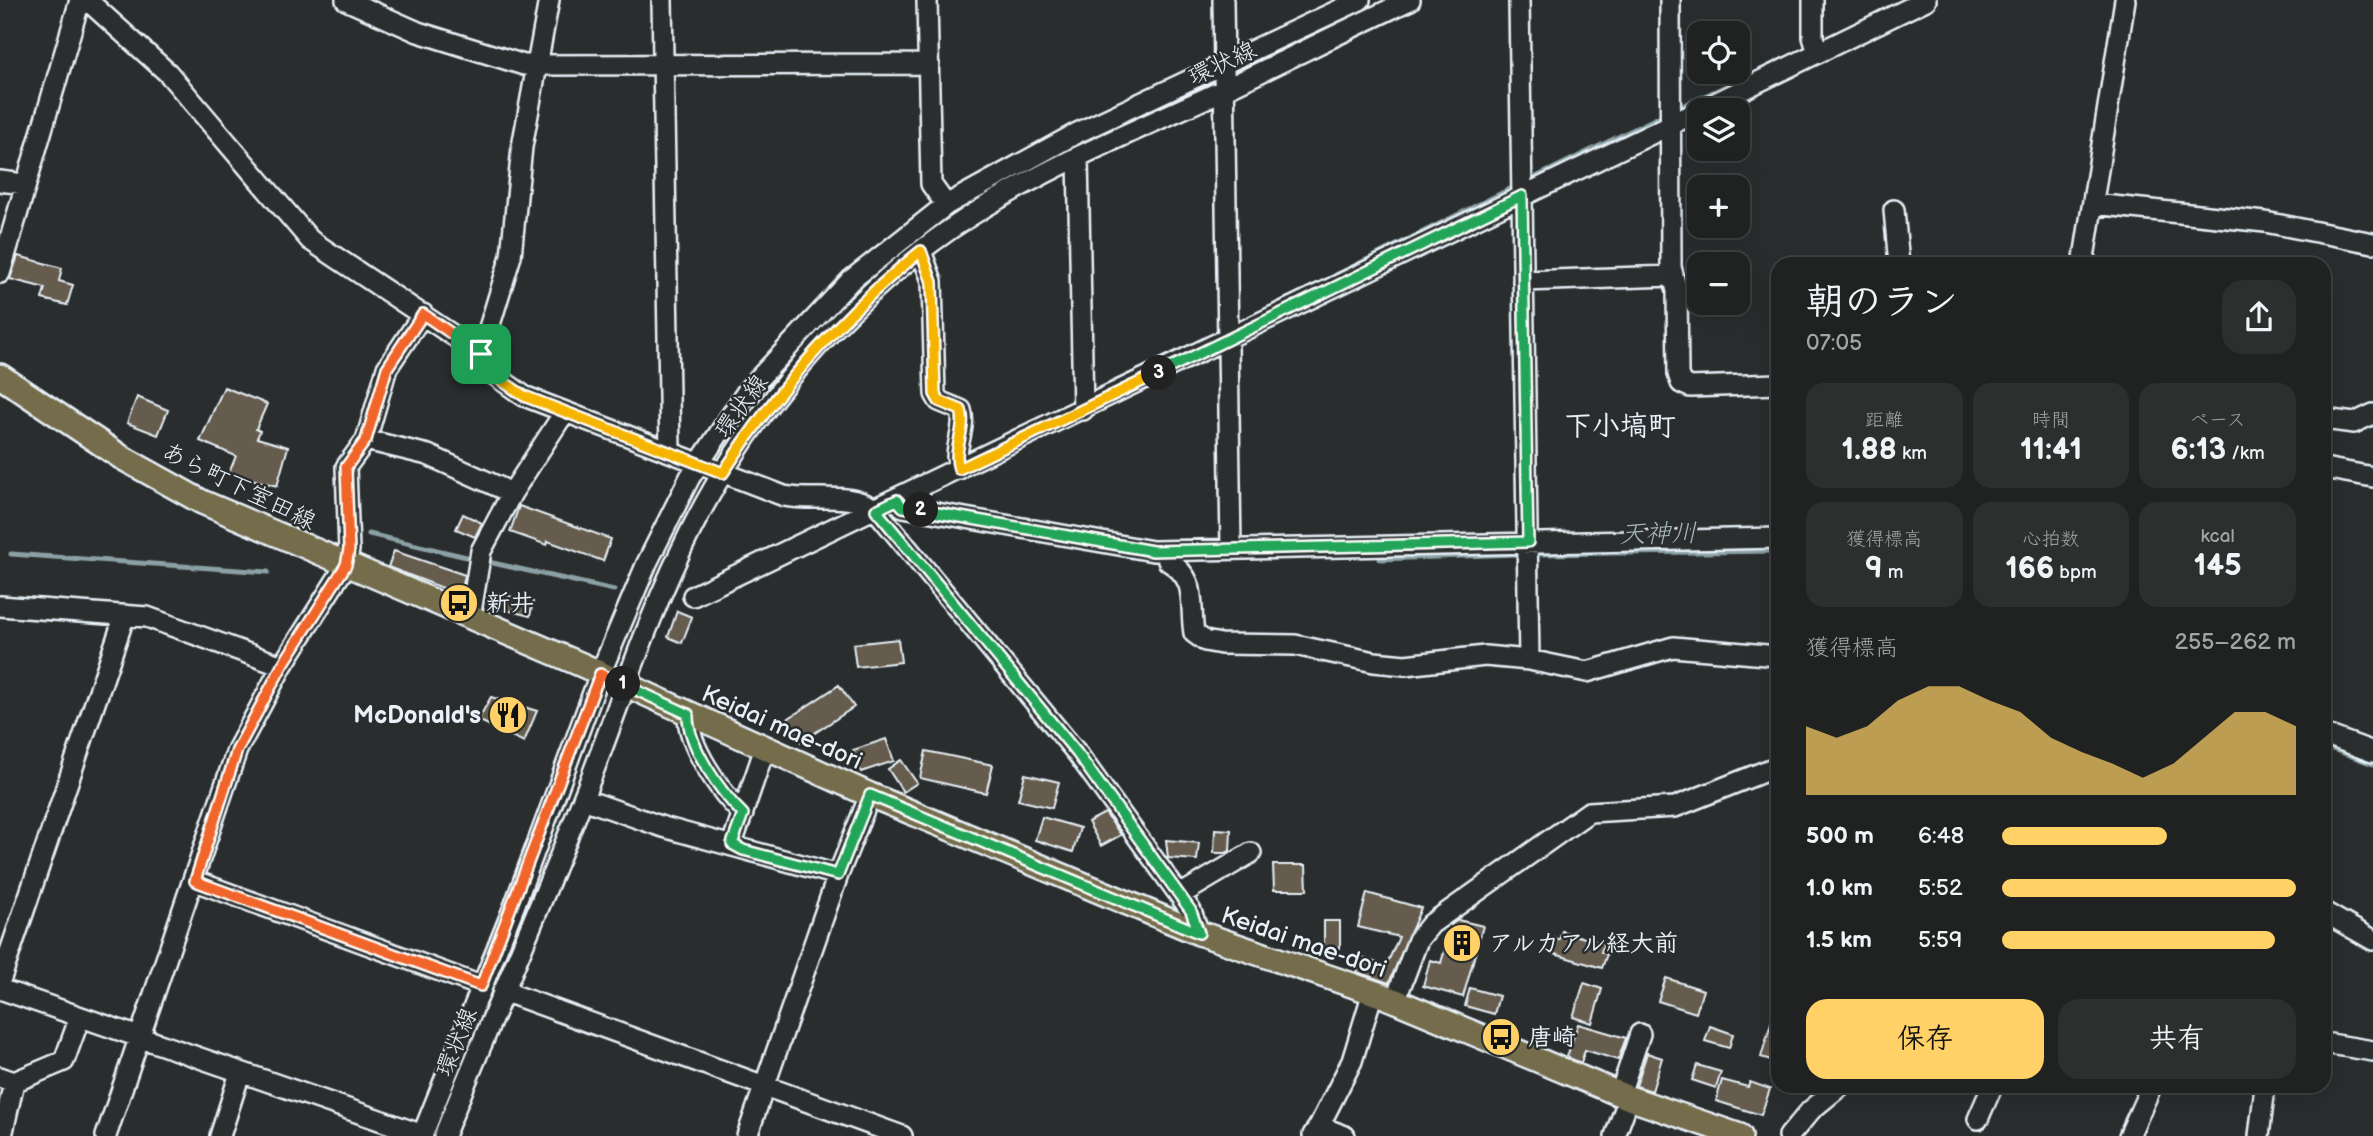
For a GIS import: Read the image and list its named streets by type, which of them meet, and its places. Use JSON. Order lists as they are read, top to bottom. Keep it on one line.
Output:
{"streets":{"main road":["あら町下室田線","Keidai mae-dori"],"street":["環状線"]},"crossings":[["環状線","あら町下室田線"],["環状線","Keidai mae-dori"],["あら町下室田線","Keidai mae-dori"]],"districts":["下小塙町"],"water":["天神川"],"places":{"bus stop":["新井","唐崎"],"restaurant":["McDonald's"],"building":["アルカアル経大前"]},"page":{"map_buttons":["+","−"],"heading":["朝のラン","07:05"],"pins":["3","2","1"],"stats":[["距離","1.88 km"],["時間","11:41"],["ペース","6:13 /km"],["獲得標高","9 m"],["心拍数","166 bpm"],["kcal","145"]],"chart":["獲得標高","255–262 m"],"list":[{"name":"500 m","note":"6:48"},{"name":"1.0 km","note":"5:52"},{"name":"1.5 km","note":"5:59"}],"buttons":["保存","共有"]}}
